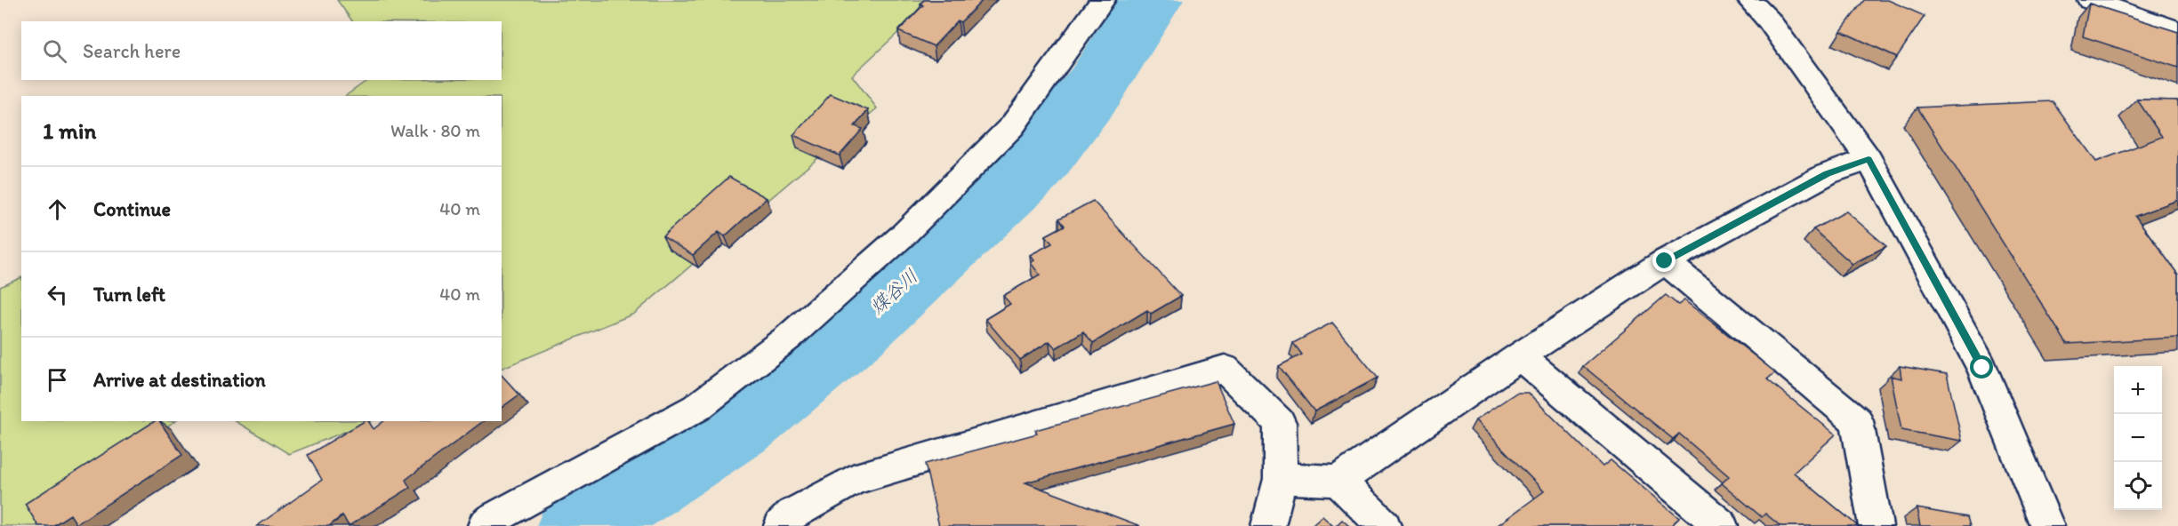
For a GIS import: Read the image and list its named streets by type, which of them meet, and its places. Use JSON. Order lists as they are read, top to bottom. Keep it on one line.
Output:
{"water":["煤谷川"],"page":{"search":"Search here","heading":["1 min","Walk · 80 m"],"list":[["Continue","40 m"],["Turn left","40 m"],"Arrive at destination"],"map_buttons":["+","−"]}}
